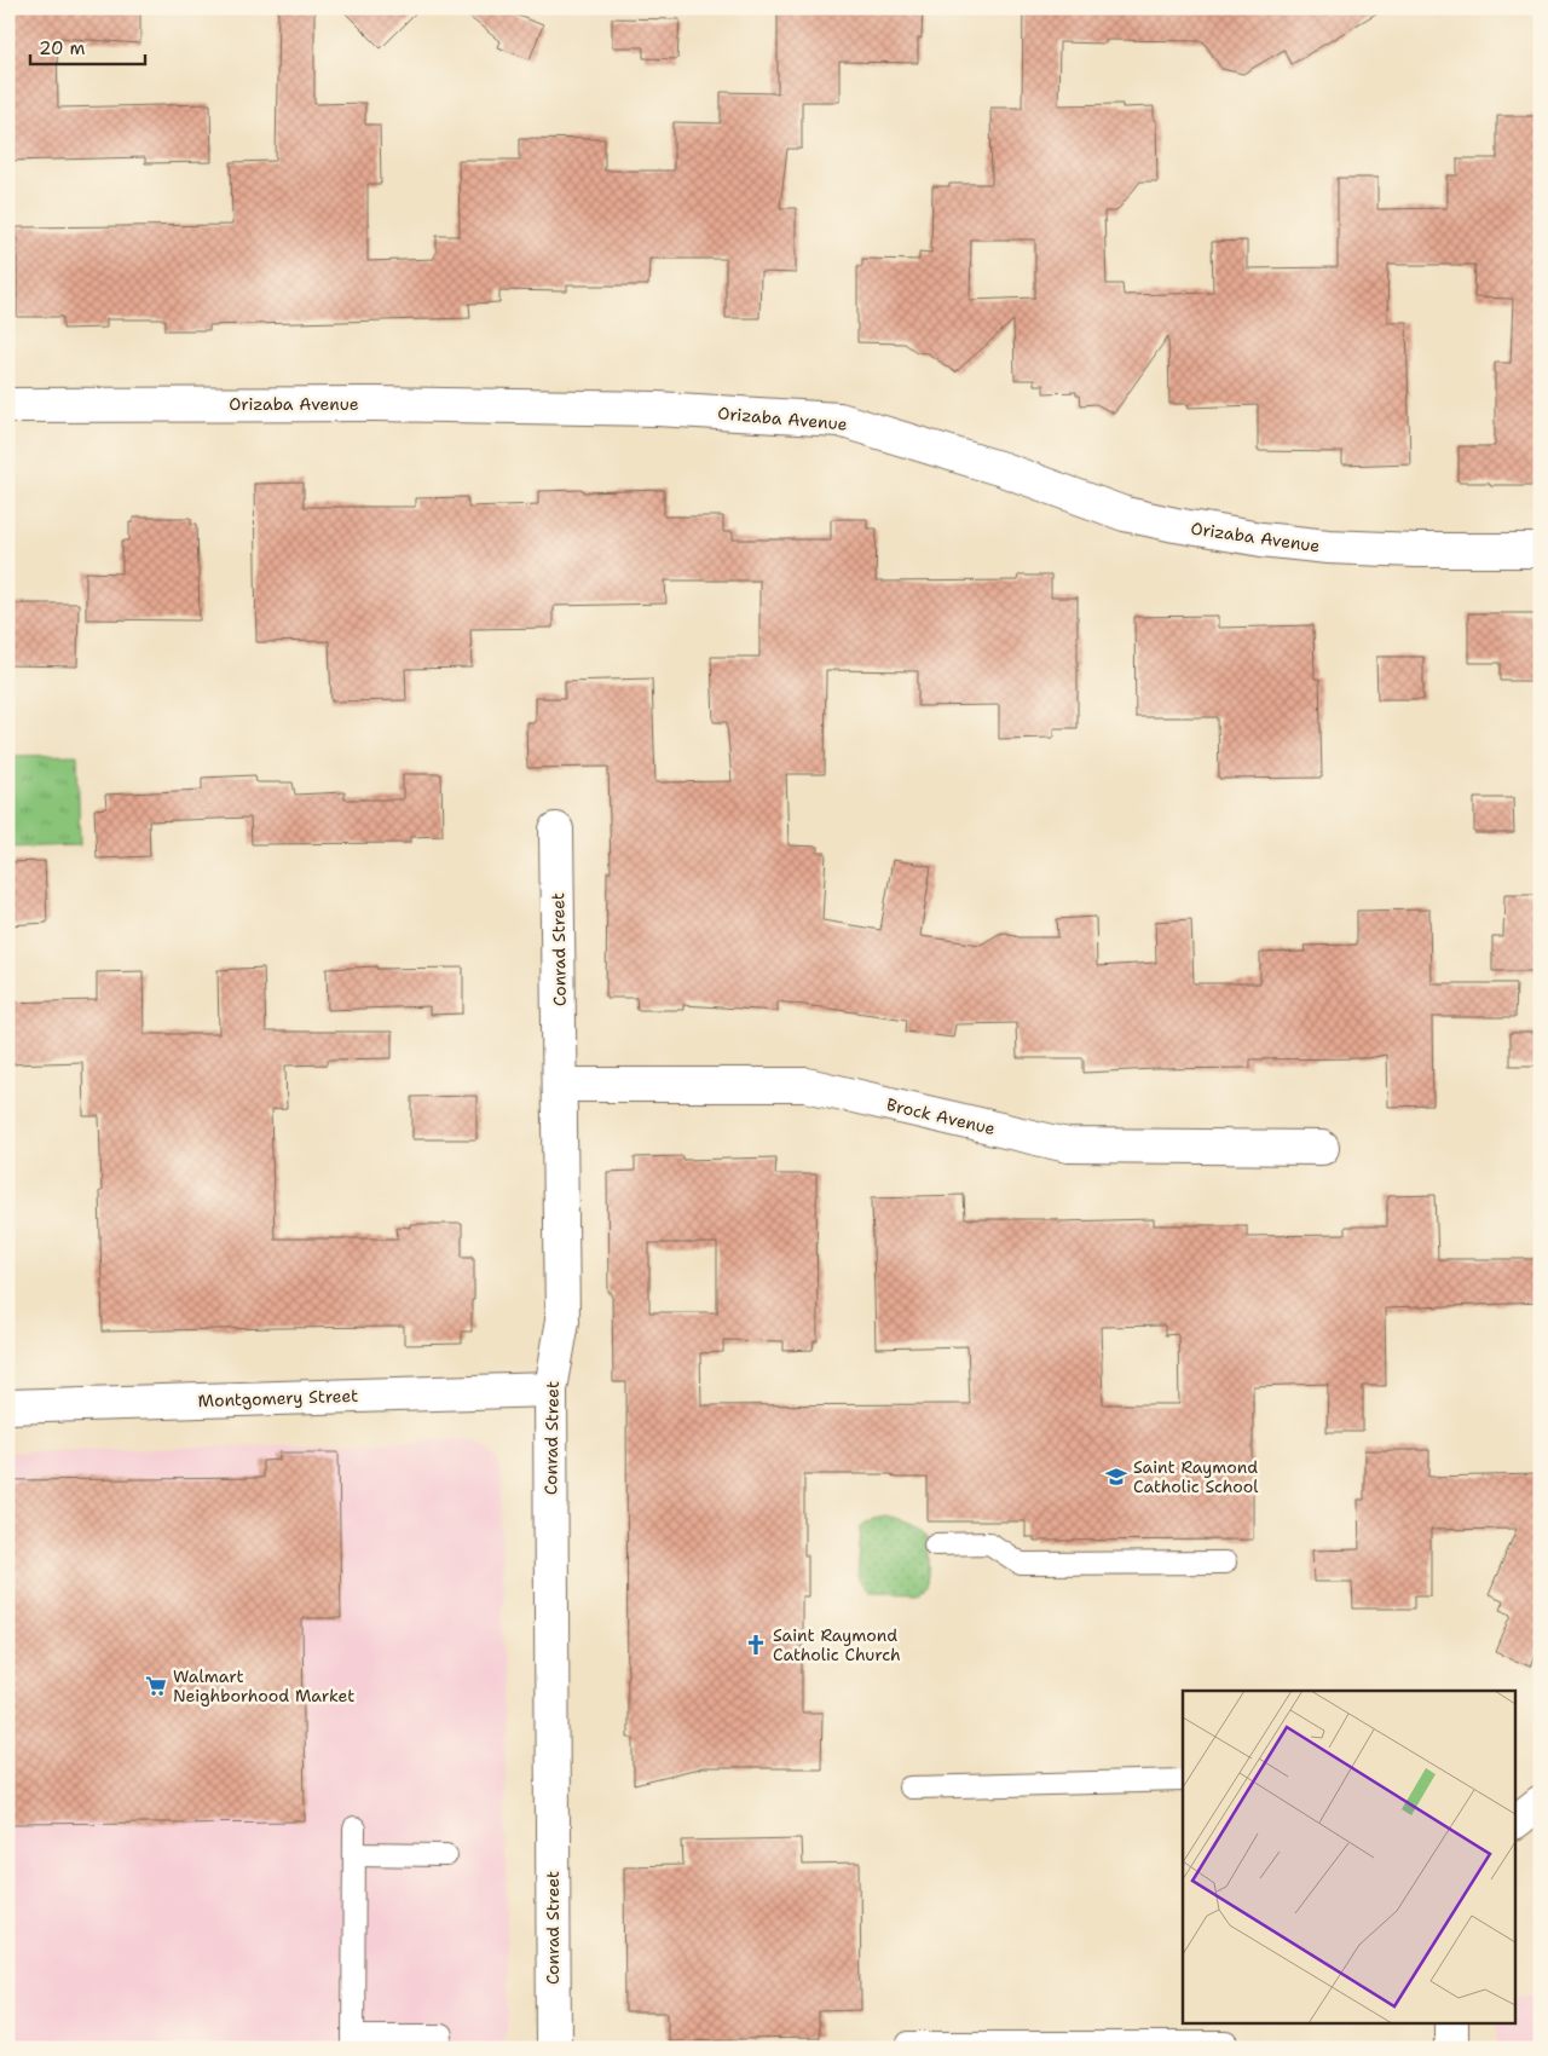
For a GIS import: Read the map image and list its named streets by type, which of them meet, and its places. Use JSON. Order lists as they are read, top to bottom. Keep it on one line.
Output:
{"streets":{"street":["Orizaba Avenue","Conrad Street","Brock Avenue","Montgomery Street"]},"crossings":[["Conrad Street","Brock Avenue"],["Conrad Street","Montgomery Street"]],"places":{"school or university":["Saint Raymond Catholic School"],"church":["Saint Raymond Catholic Church"],"supermarket":["Walmart Neighborhood Market"]},"scale_bar":"20 m"}
